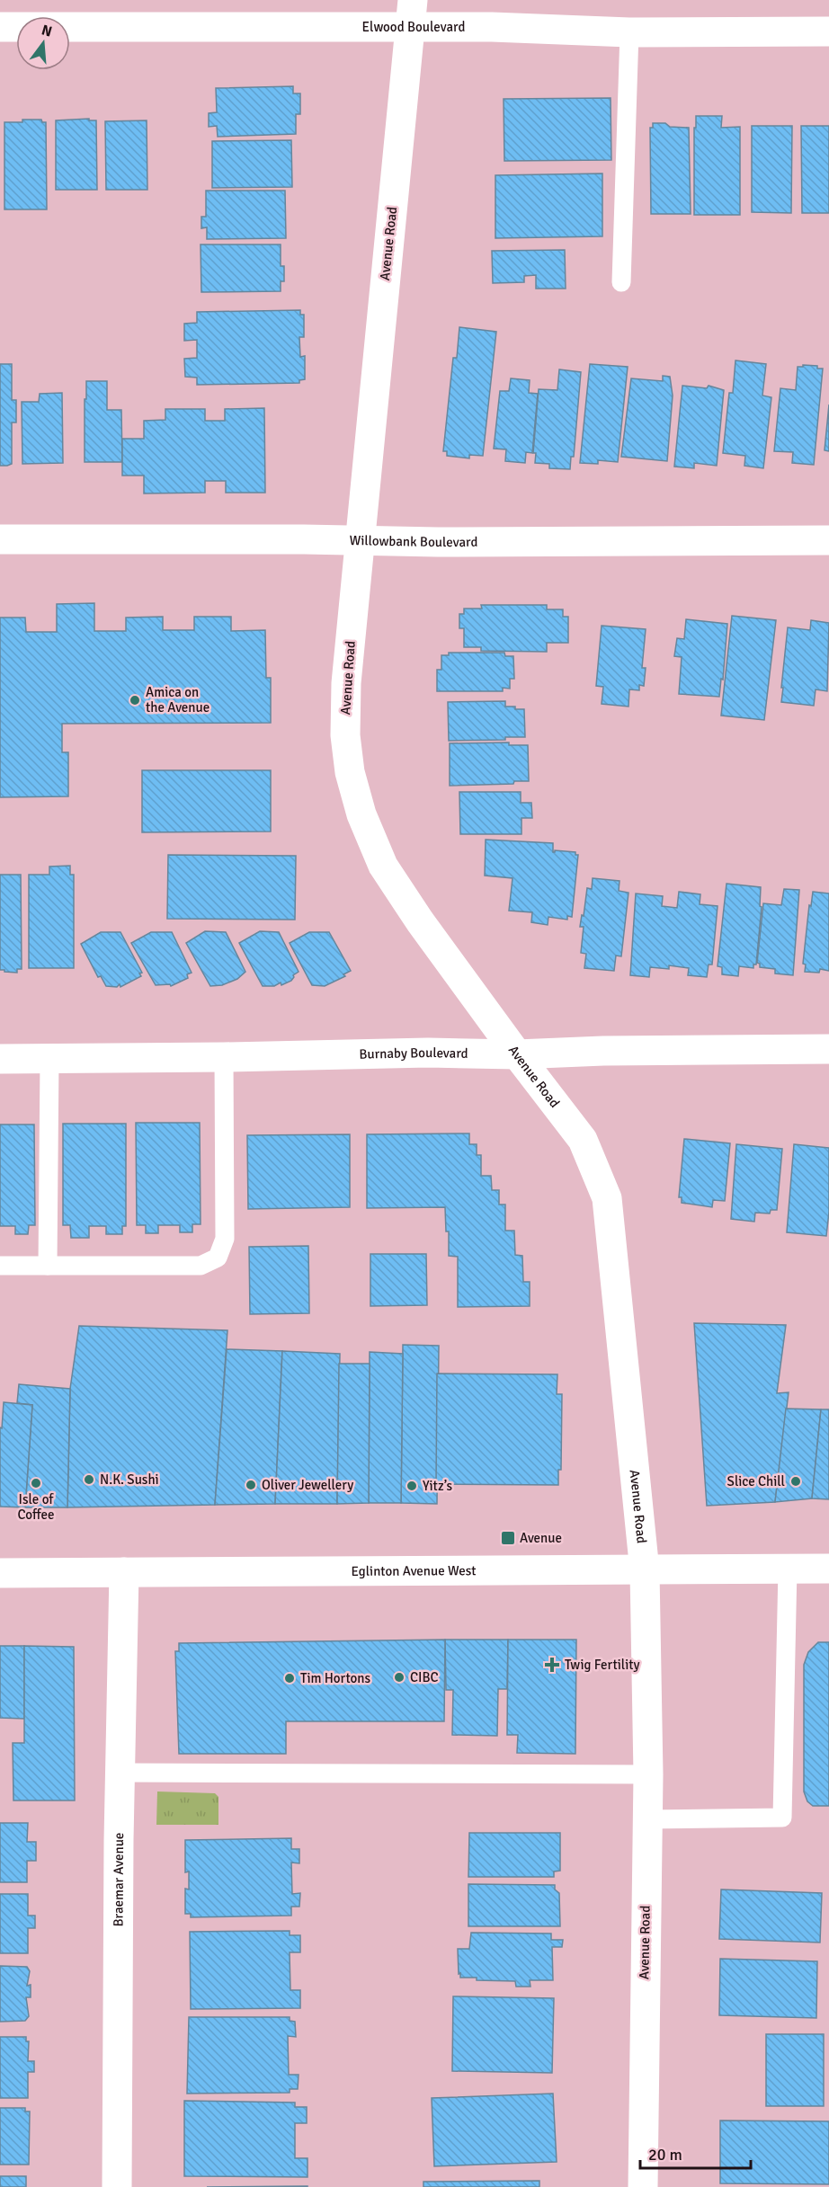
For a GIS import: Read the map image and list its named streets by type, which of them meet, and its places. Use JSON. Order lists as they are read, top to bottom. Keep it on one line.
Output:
{"streets":{"street":["Elwood Boulevard","Avenue Road","Willowbank Boulevard","Burnaby Boulevard","Eglinton Avenue West","Braemar Avenue"]},"crossings":[["Elwood Boulevard","Avenue Road"],["Avenue Road","Willowbank Boulevard"],["Avenue Road","Burnaby Boulevard"],["Avenue Road","Eglinton Avenue West"],["Eglinton Avenue West","Braemar Avenue"]],"places":{"other":["Amica on the Avenue","N.K. Sushi","Slice Chill","Isle of Coffee","Oliver Jewellery","Yitz’s","CIBC","Tim Hortons"],"transit":["Avenue"],"health":["Twig Fertility"]},"scale_bar":"20 m","north":"top"}
